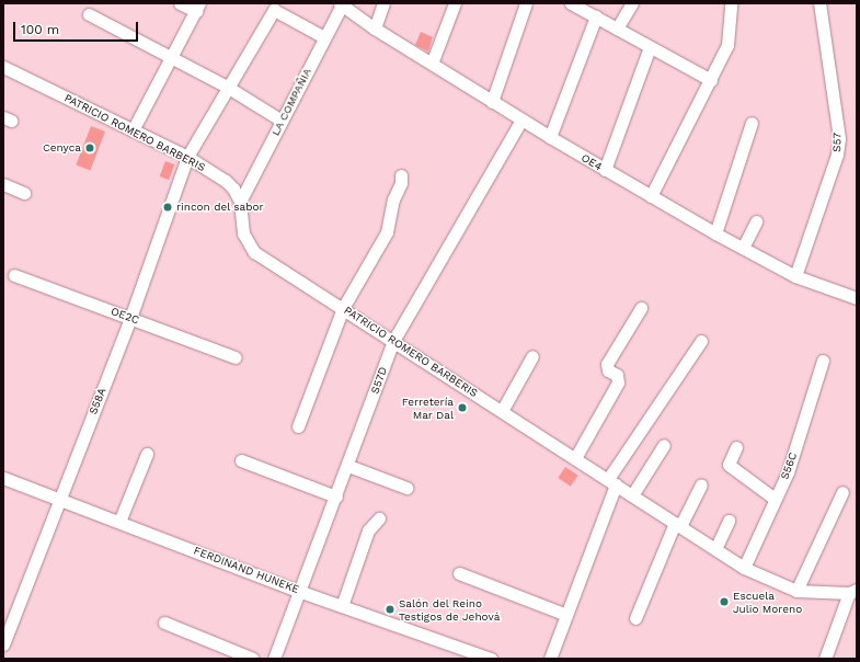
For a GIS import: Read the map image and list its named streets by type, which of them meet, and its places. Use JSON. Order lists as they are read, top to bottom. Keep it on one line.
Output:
{"streets":{"street":["LA COMPAÑIA","PATRICIO ROMERO BARBERIS","S57","OE4","OE2C","S57D","S58A","S56C","FERDINAND HUNEKE"]},"crossings":[["LA COMPAÑIA","PATRICIO ROMERO BARBERIS"],["LA COMPAÑIA","OE4"],["LA COMPAÑIA","S58A"],["PATRICIO ROMERO BARBERIS","S57D"],["PATRICIO ROMERO BARBERIS","S58A"],["PATRICIO ROMERO BARBERIS","S56C"],["S57","OE4"],["OE4","S57D"],["OE2C","S58A"],["S57D","FERDINAND HUNEKE"],["S58A","FERDINAND HUNEKE"]],"places":["Cenyca","rincon del sabor","Ferretería Mar Dal","Escuela Julio Moreno","Salón del Reino Testigos de Jehová"],"scale_bar":"100 m"}
